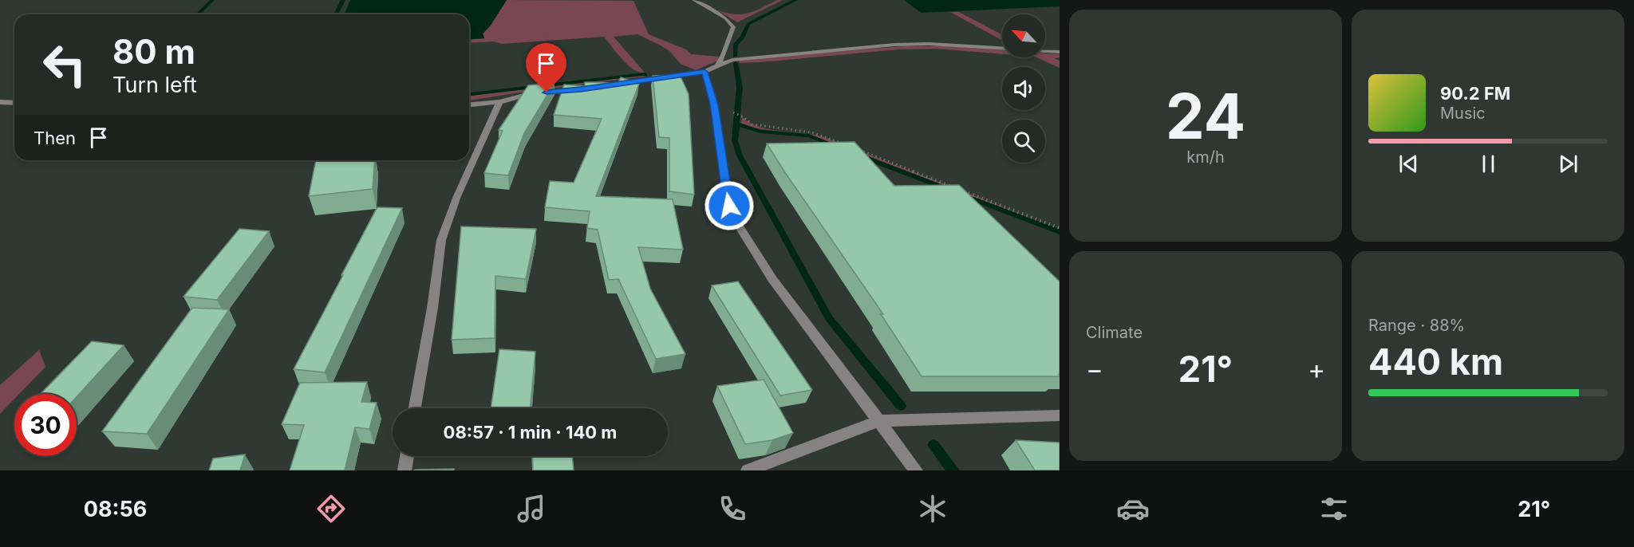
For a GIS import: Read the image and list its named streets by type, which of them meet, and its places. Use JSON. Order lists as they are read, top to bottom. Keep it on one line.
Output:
{"north":"top left","page":{"tile":[["24","km/h"],"Climate",["Range · 88%","440 km"]],"turn":["80 m","Turn left"],"song":["90.2 FM","Music"],"then":"Then","heat":["−","21°","+"],"limit":"30","trip":"08:57 · 1 min · 140 m","tabs":["08:56","21°"]}}
